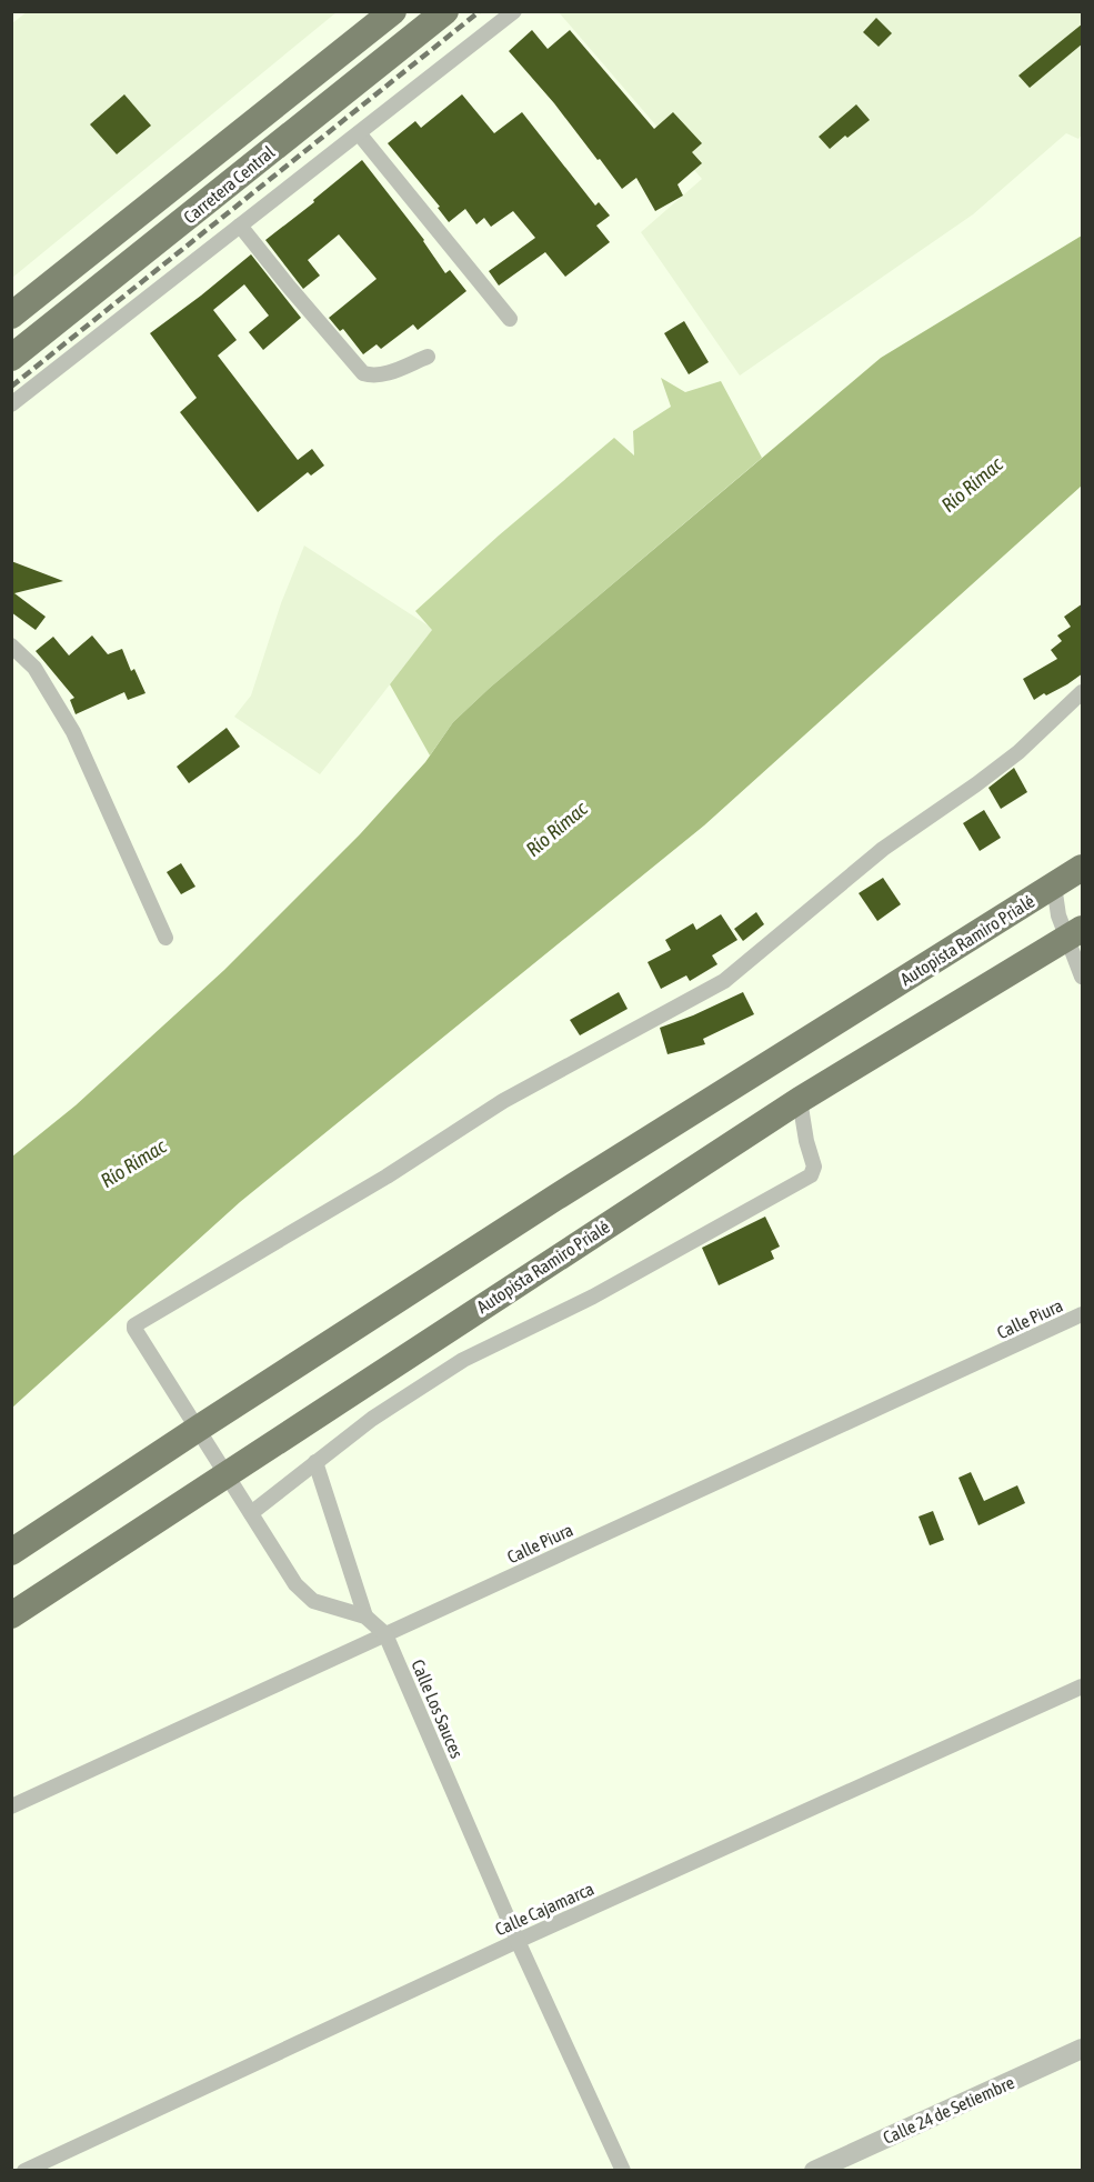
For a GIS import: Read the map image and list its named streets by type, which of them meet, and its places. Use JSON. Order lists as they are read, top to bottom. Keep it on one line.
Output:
{"streets":{"highway":["Carretera Central","Autopista Ramiro Prialé"],"street":["Calle Piura","Calle Los Sauces","Calle Cajamarca","Calle 24 de Setiembre"]},"crossings":[["Autopista Ramiro Prialé","Calle Los Sauces"],["Calle Piura","Calle Los Sauces"],["Calle Los Sauces","Calle Cajamarca"]],"water":["Río Rímac"]}
